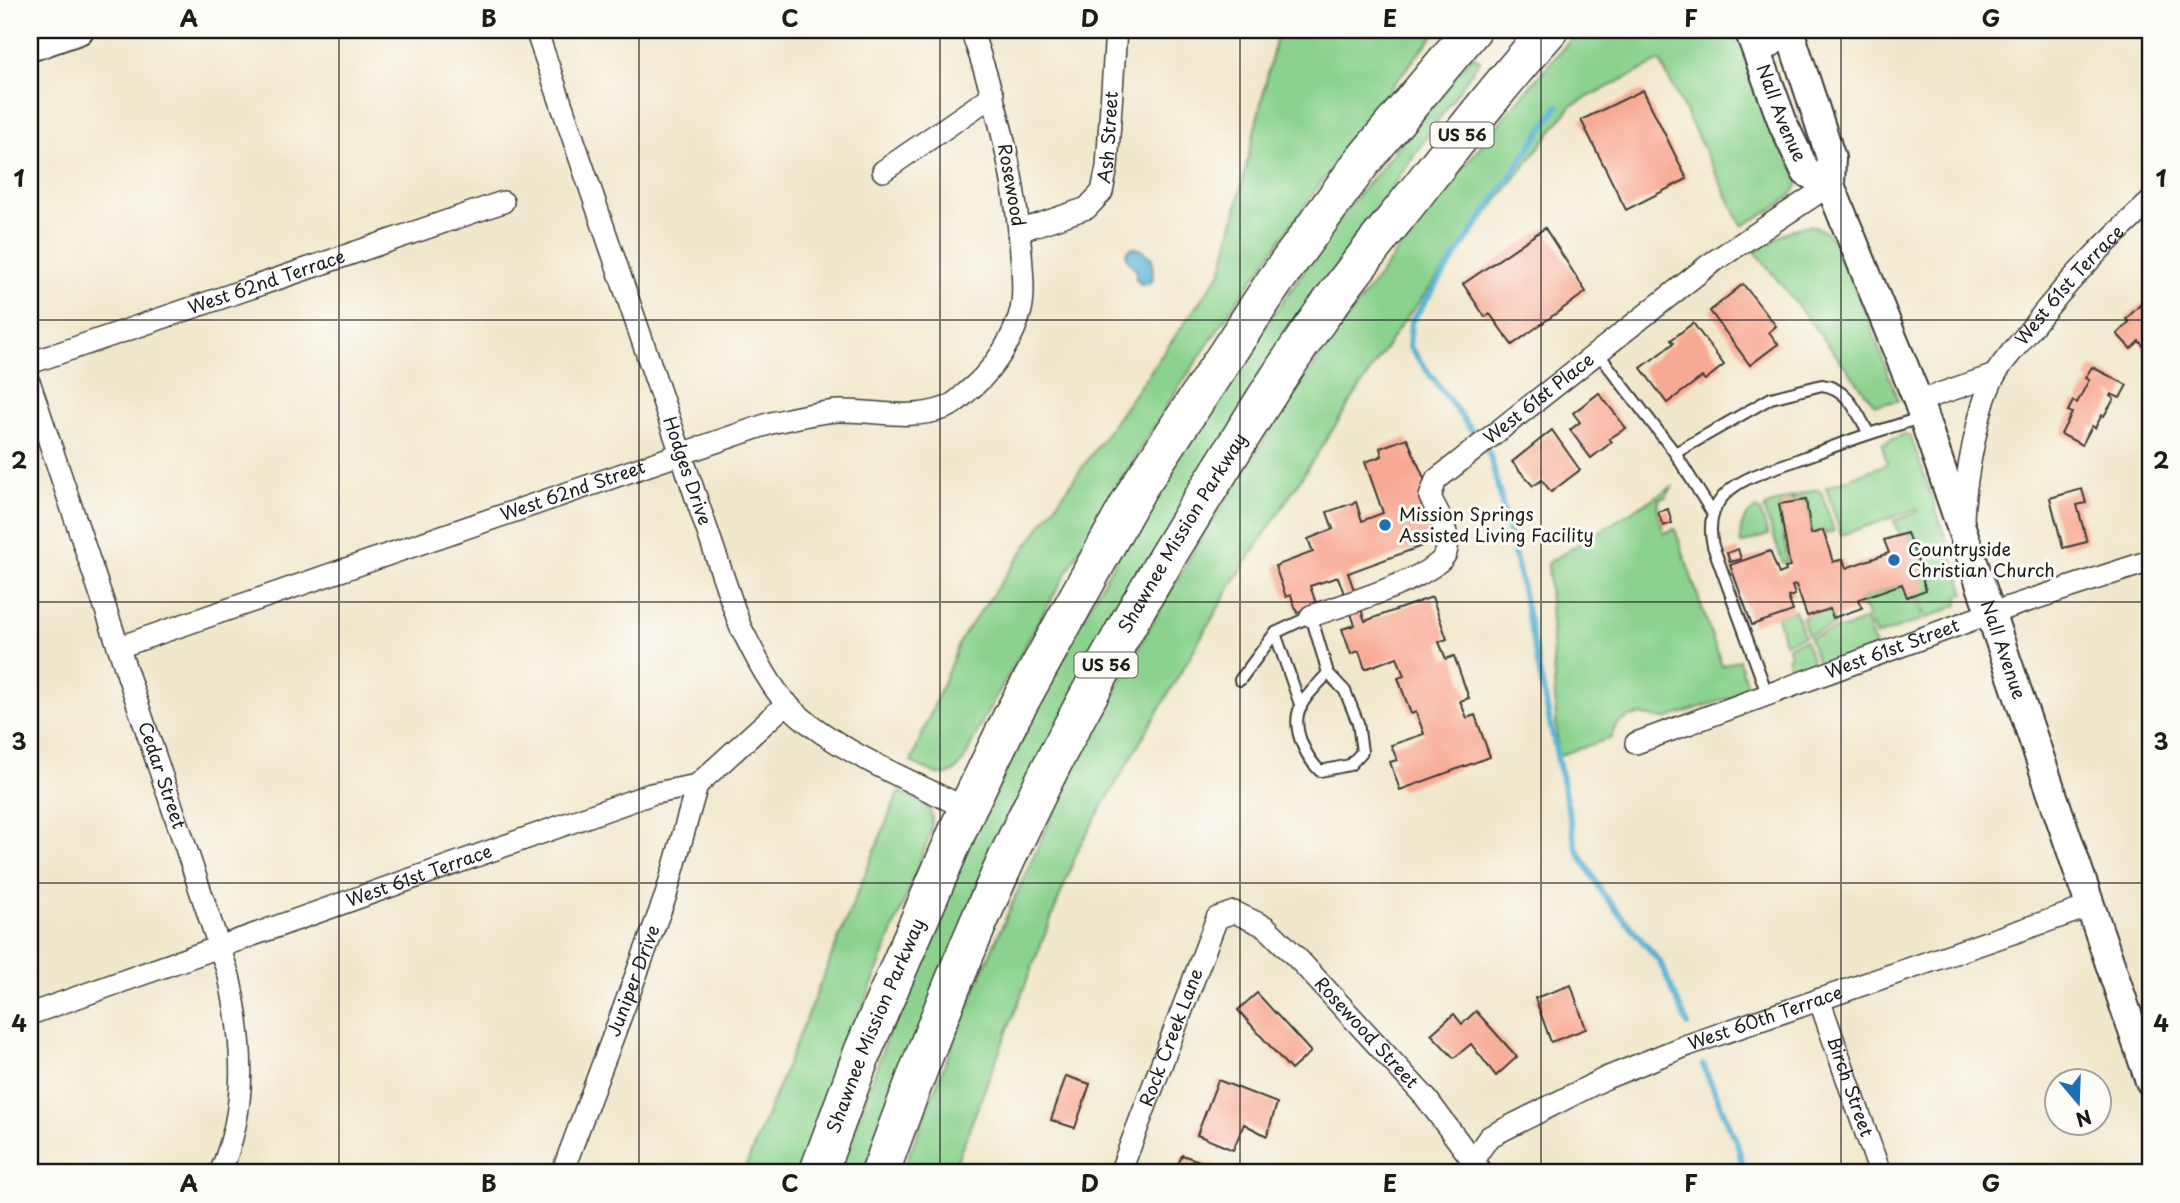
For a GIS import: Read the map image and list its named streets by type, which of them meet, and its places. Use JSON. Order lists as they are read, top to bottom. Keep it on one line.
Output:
{"streets":{"highway":["US 56","Shawnee Mission Parkway"],"main road":["Nall Avenue"],"street":["Ash Street","Rosewood","West 62nd Terrace","West 61st Terrace","West 61st Place","Hodges Drive","West 62nd Street","West 61st Street","Cedar Street","Juniper Drive","West 60th Terrace","Rosewood Street","Rock Creek Lane","Birch Street"]},"crossings":[["Nall Avenue","West 61st Terrace"],["Nall Avenue","West 61st Place"],["Nall Avenue","West 61st Street"],["Nall Avenue","West 60th Terrace"],["Ash Street","Rosewood"],["Rosewood","West 62nd Street"],["West 61st Terrace","Cedar Street"],["West 61st Terrace","Juniper Drive"],["Hodges Drive","West 62nd Street"],["Hodges Drive","Shawnee Mission Parkway"],["West 62nd Street","Cedar Street"],["West 60th Terrace","Rosewood Street"],["West 60th Terrace","Birch Street"],["Rosewood Street","Rock Creek Lane"]],"places":["Mission Springs Assisted Living Facility","Countryside Christian Church"],"north":"bottom","grid":{"columns":["A","B","C","D","E","F","G"],"rows":["1","2","3","4"]}}
